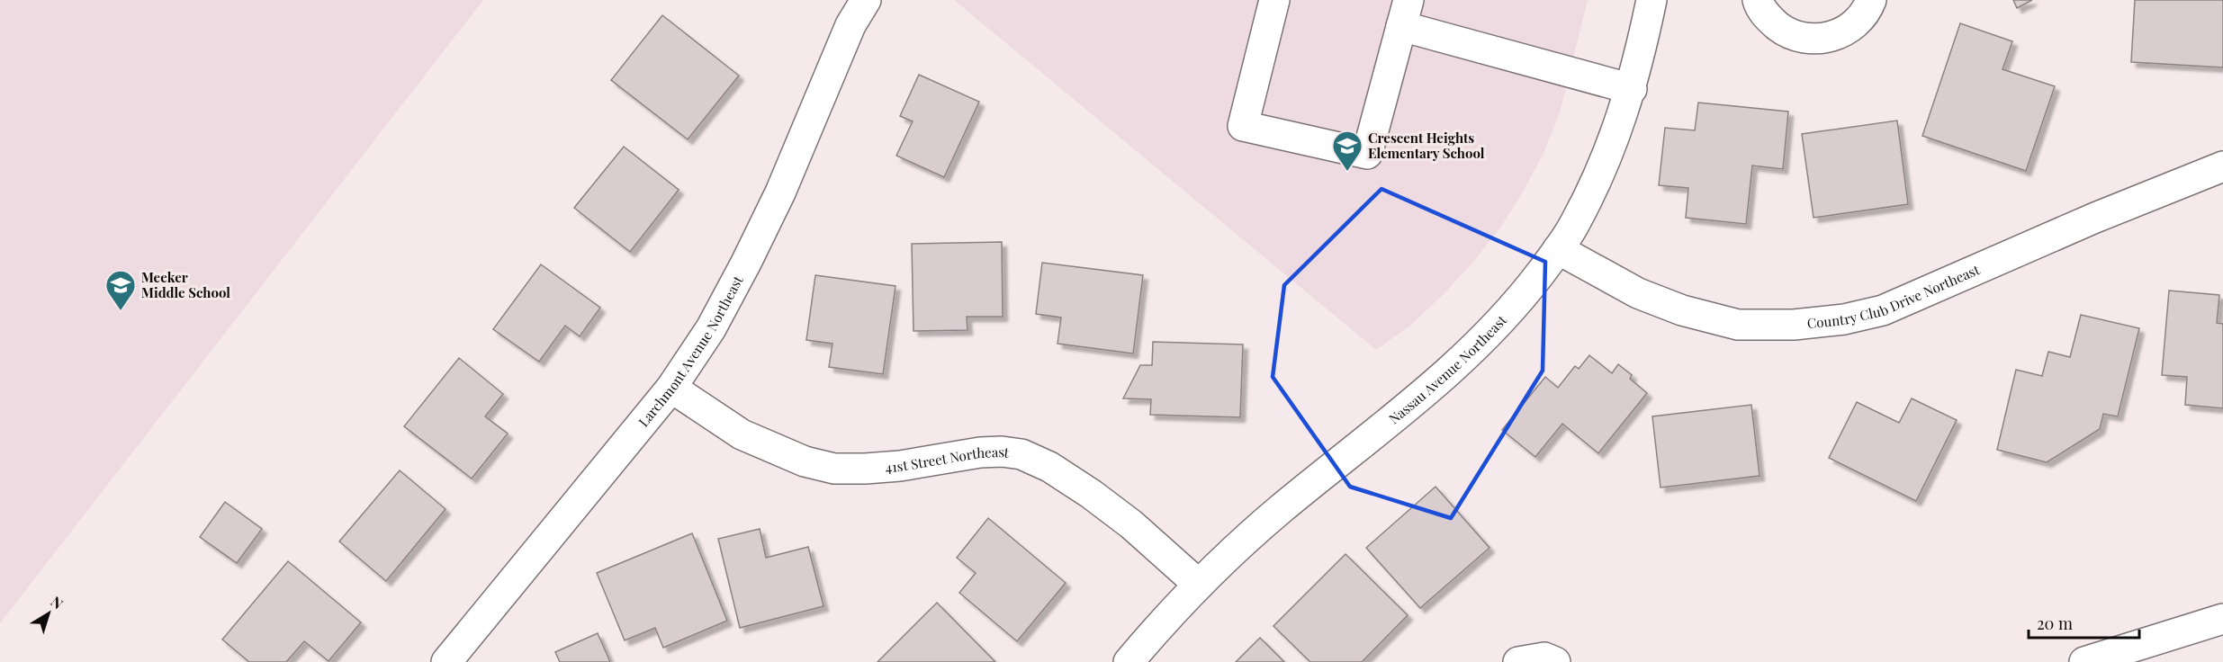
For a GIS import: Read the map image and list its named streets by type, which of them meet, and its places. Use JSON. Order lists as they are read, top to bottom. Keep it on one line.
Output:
{"streets":{"street":["Country Club Drive Northeast","Larchmont Avenue Northeast","Nassau Avenue Northeast","41st Street Northeast"]},"crossings":[["Country Club Drive Northeast","Nassau Avenue Northeast"],["Larchmont Avenue Northeast","41st Street Northeast"],["Nassau Avenue Northeast","41st Street Northeast"]],"places":{"school or university":["Crescent Heights Elementary School","Meeker Middle School"]},"scale_bar":"20 m","north":"top right"}
